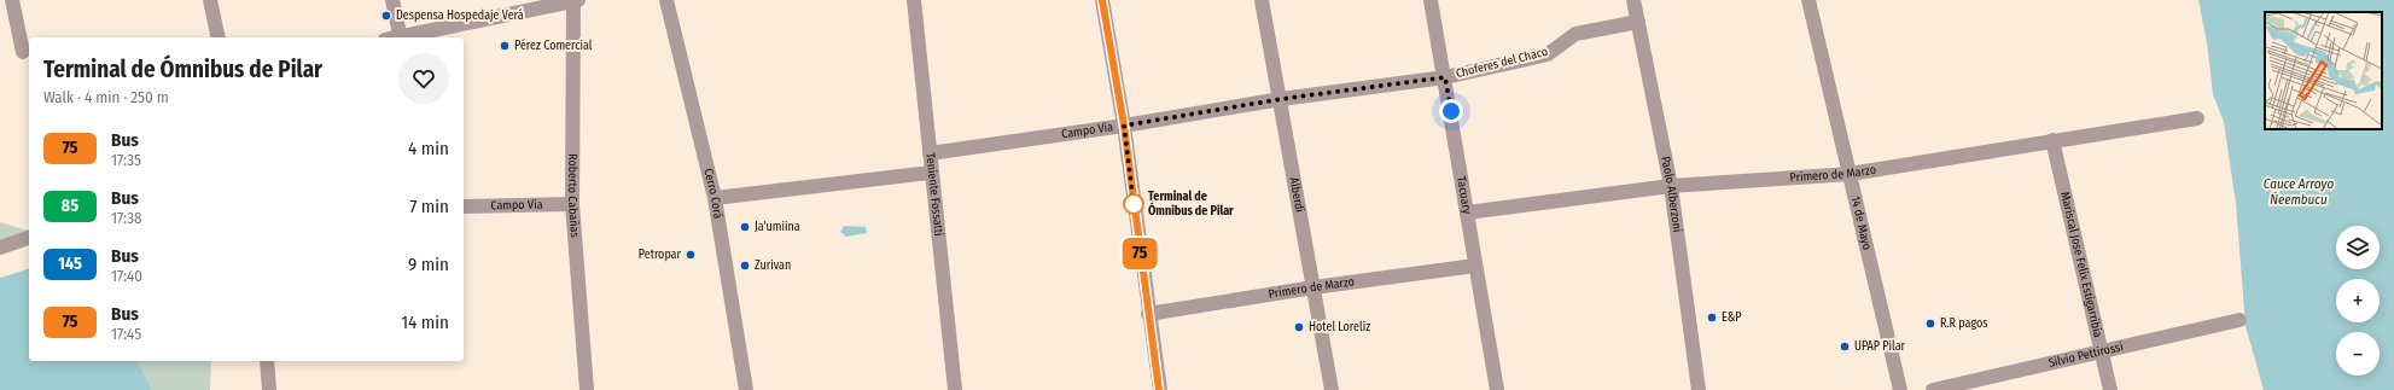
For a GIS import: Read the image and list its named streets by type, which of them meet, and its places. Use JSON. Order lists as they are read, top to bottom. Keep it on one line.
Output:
{"streets":{"street":["Choferes del Chaco","Campo Vìa","Primero de Marzo","Cerro Corá","Alberdi","Tacuary","Paolo Alberzoni","Roberto Cabañas","Teniente Fossatti","14 de Mayo","Mariscal Jose Felix Estigarribia","Silvio Pettirossi"]},"crossings":[["Choferes del Chaco","Campo Vìa"],["Choferes del Chaco","Tacuary"],["Choferes del Chaco","Paolo Alberzoni"],["Campo Vìa","Alberdi"],["Campo Vìa","Tacuary"],["Campo Vìa","Roberto Cabañas"],["Campo Vìa","Teniente Fossatti"],["Primero de Marzo","Alberdi"],["Primero de Marzo","Tacuary"],["Primero de Marzo","Paolo Alberzoni"],["Primero de Marzo","14 de Mayo"],["Primero de Marzo","Mariscal Jose Felix Estigarribia"],["Mariscal Jose Felix Estigarribia","Silvio Pettirossi"]],"water":["Cauce Arroyo Ñeembucu"],"places":["Despensa Hospedaje Verá","Pérez Comercial","Terminal de Ómnibus de Pilar","Ja'umiina","Petropar","Zurivan","E&P","R.R pagos","Hotel Loreliz","UPAP Pilar"],"lines":["bus line 75"],"page":{"on_map":"75","heading":["Terminal de Ómnibus de Pilar","Walk · 4 min · 250 m"],"list":[{"mark":"75","name":"Bus","note":"17:35","value":"4 min"},{"mark":"85","name":"Bus","note":"17:38","value":"7 min"},{"mark":"145","name":"Bus","note":"17:40","value":"9 min"},{"mark":"75","name":"Bus","note":"17:45","value":"14 min"}],"map_buttons":["+","−"]}}
